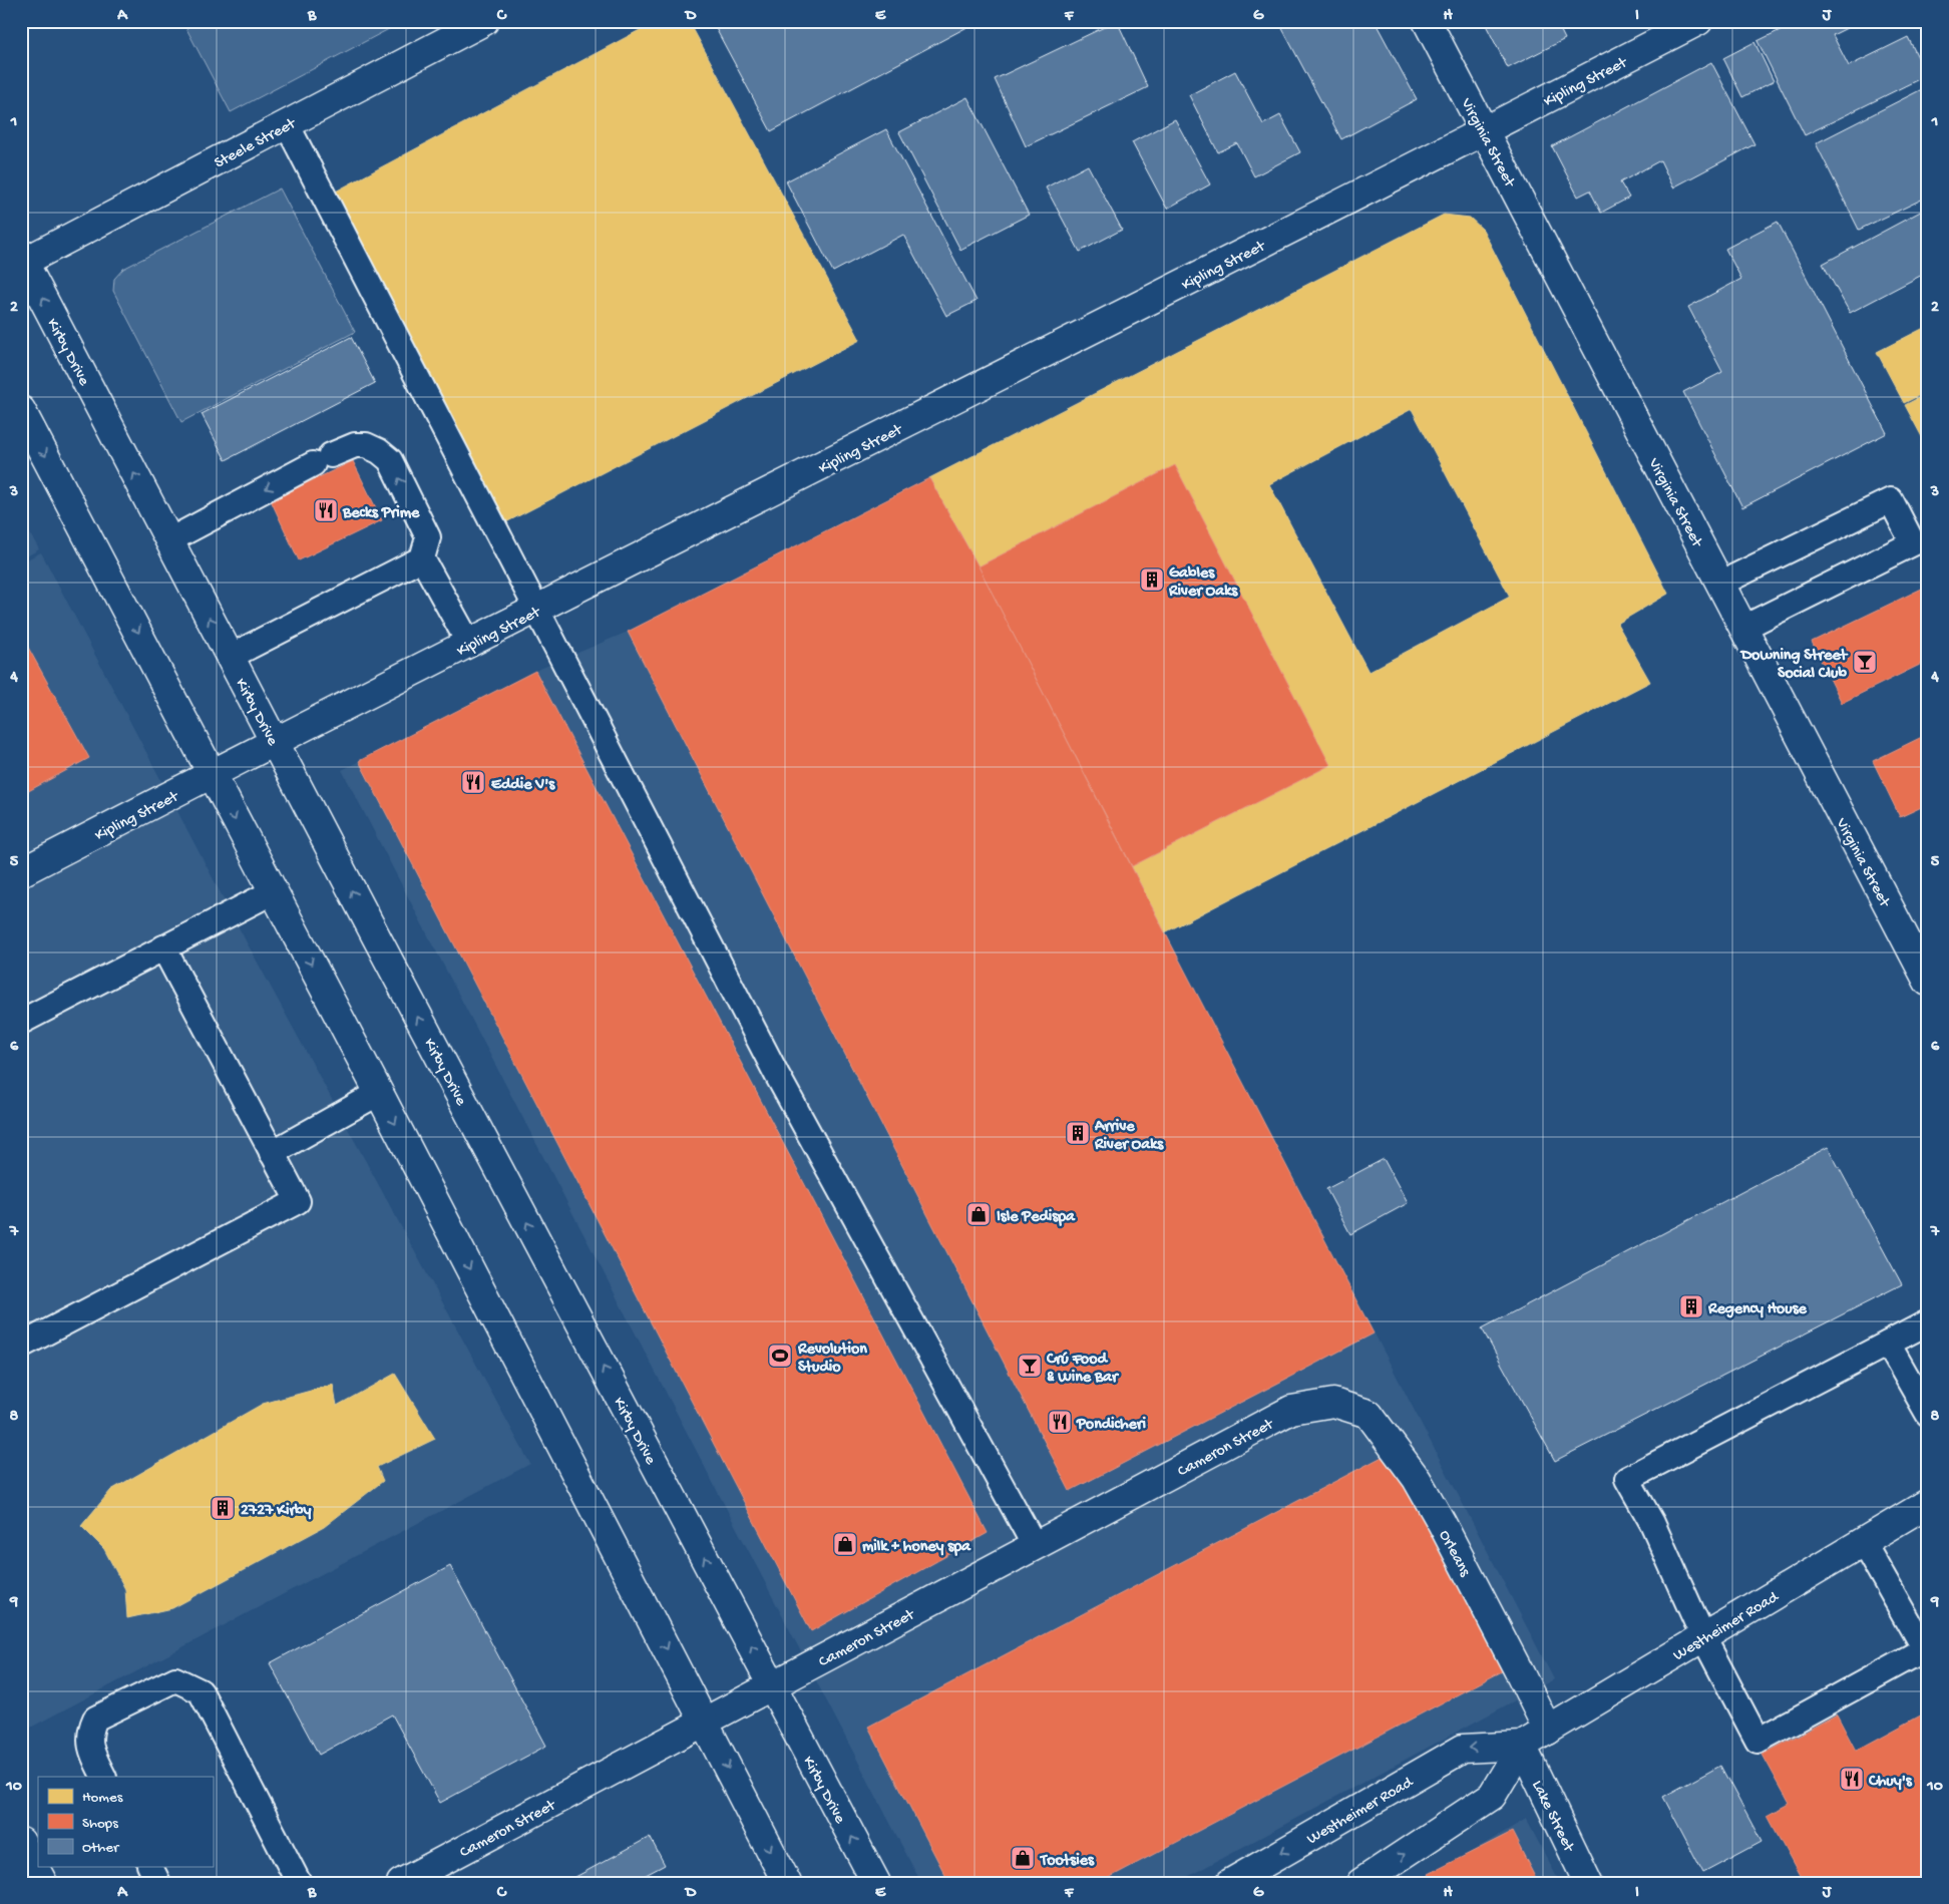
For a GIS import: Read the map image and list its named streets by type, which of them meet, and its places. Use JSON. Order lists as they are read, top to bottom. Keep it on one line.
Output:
{"streets":{"street":["Kipling Street","Steele Street","Virginia Street","Kirby Drive","Cameron Street","Orleans","Westheimer Road","Lake Street"]},"crossings":[["Kipling Street","Virginia Street"],["Kipling Street","Kirby Drive"],["Steele Street","Kirby Drive"],["Kirby Drive","Cameron Street"],["Cameron Street","Orleans"],["Orleans","Westheimer Road"],["Westheimer Road","Lake Street"]],"places":{"restaurant":["Becks Prime","Eddie V's","Pondicheri","Chuy's"],"building":["Gables River Oaks","Arrive River Oaks","Regency House","2727 Kirby"],"bar":["Downing Street Social Club","Crú Food & Wine Bar"],"shop":["Isle Pedispa","milk + honey spa","Tootsies"],"sports":["Revolution Studio"]},"legend":["Homes","Shops","Other"],"grid":{"columns":["A","B","C","D","E","F","G","H","I","J"],"rows":["1","2","3","4","5","6","7","8","9","10"]}}
